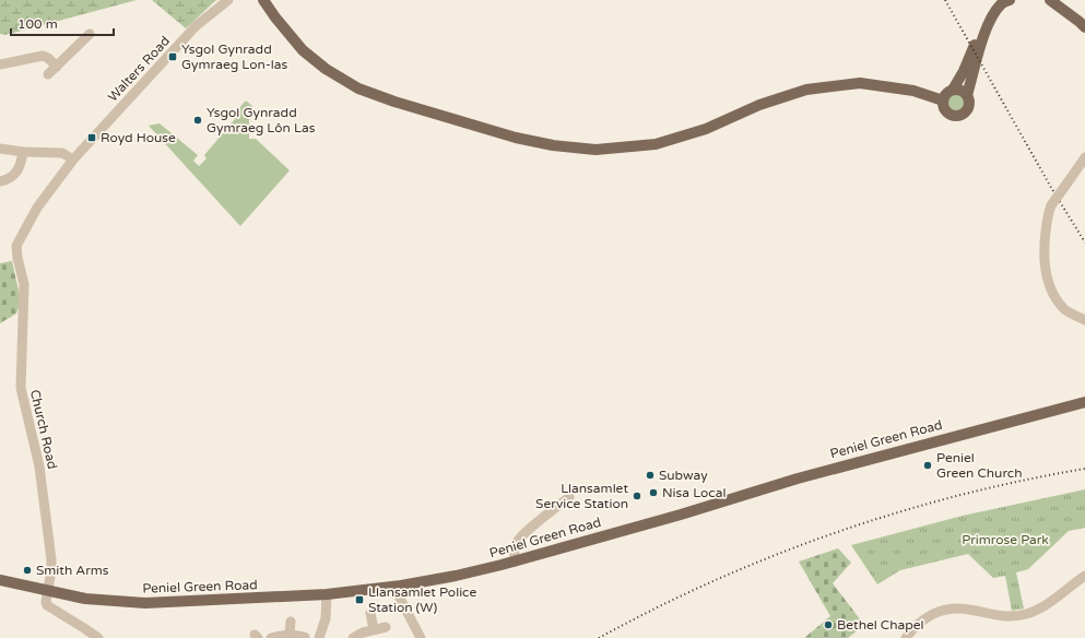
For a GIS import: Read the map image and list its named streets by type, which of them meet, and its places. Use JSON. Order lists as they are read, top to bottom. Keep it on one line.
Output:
{"streets":{"main road":["Peniel Green Road"],"street":["Walters Road","Church Road"]},"crossings":[["Walters Road","Church Road"],["Church Road","Peniel Green Road"]],"parks":["Primrose Park"],"places":{"transit":["Ysgol Gynradd Gymraeg Lon-las","Royd House","Llansamlet Police Station (W)"],"other":["Ysgol Gynradd Gymraeg Lôn Las","Peniel Green Church","Subway","Nisa Local","Llansamlet Service Station","Smith Arms","Bethel Chapel"]},"scale_bar":"100 m"}
